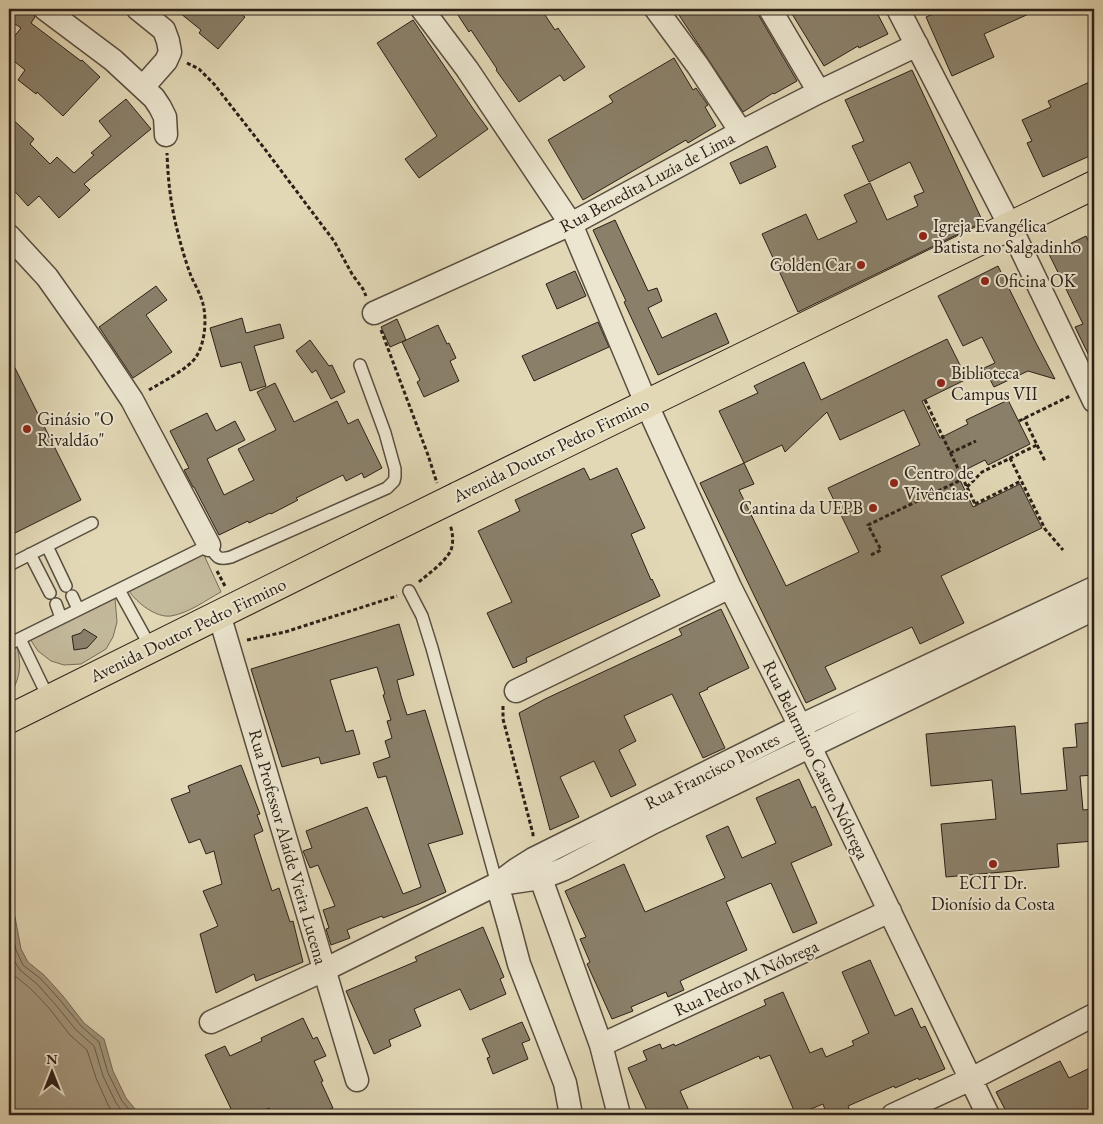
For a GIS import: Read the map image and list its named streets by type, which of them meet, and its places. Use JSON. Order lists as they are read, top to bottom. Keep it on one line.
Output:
{"streets":{"main road":["Avenida Doutor Pedro Firmino"],"street":["Rua Benedita Luzia de Lima","Rua Belarmino Castro Nóbrega","Rua Francisco Pontes","Rua Professor Alaíde Vieira Lucena","Rua Pedro M Nóbrega"]},"crossings":[["Rua Benedita Luzia de Lima","Rua Belarmino Castro Nóbrega"],["Avenida Doutor Pedro Firmino","Rua Belarmino Castro Nóbrega"],["Avenida Doutor Pedro Firmino","Rua Professor Alaíde Vieira Lucena"],["Rua Belarmino Castro Nóbrega","Rua Francisco Pontes"],["Rua Belarmino Castro Nóbrega","Rua Pedro M Nóbrega"],["Rua Francisco Pontes","Rua Professor Alaíde Vieira Lucena"]],"places":["Igreja Evangélica Batista no Salgadinho","Golden Car","Oficina OK","Biblioteca Campus VII","Ginásio \"O Rivaldão\"","Centro de Vivências","Cantina da UEPB","ECIT Dr. Dionísio da Costa"],"north":"top"}
